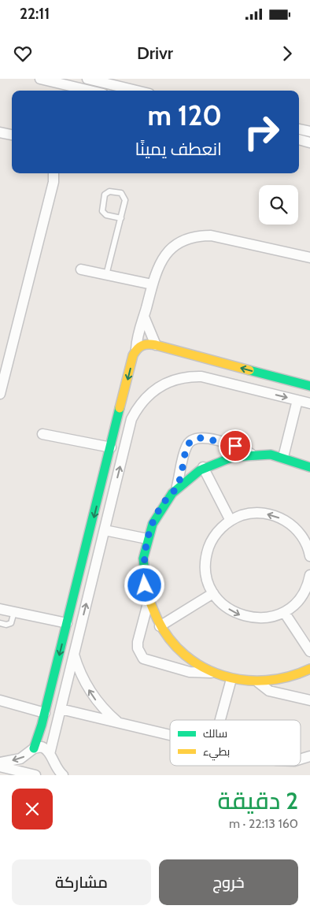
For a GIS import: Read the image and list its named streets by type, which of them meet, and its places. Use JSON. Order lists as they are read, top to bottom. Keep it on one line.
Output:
{"legend":["سالك","بطيء"],"page":{"status":"22:11","header":"Drivr","turn":["120 m","انعطف يمينًا"],"heading":["2 دقيقة","160 m · 22:13"],"buttons":["خروج","مشاركة"]}}
